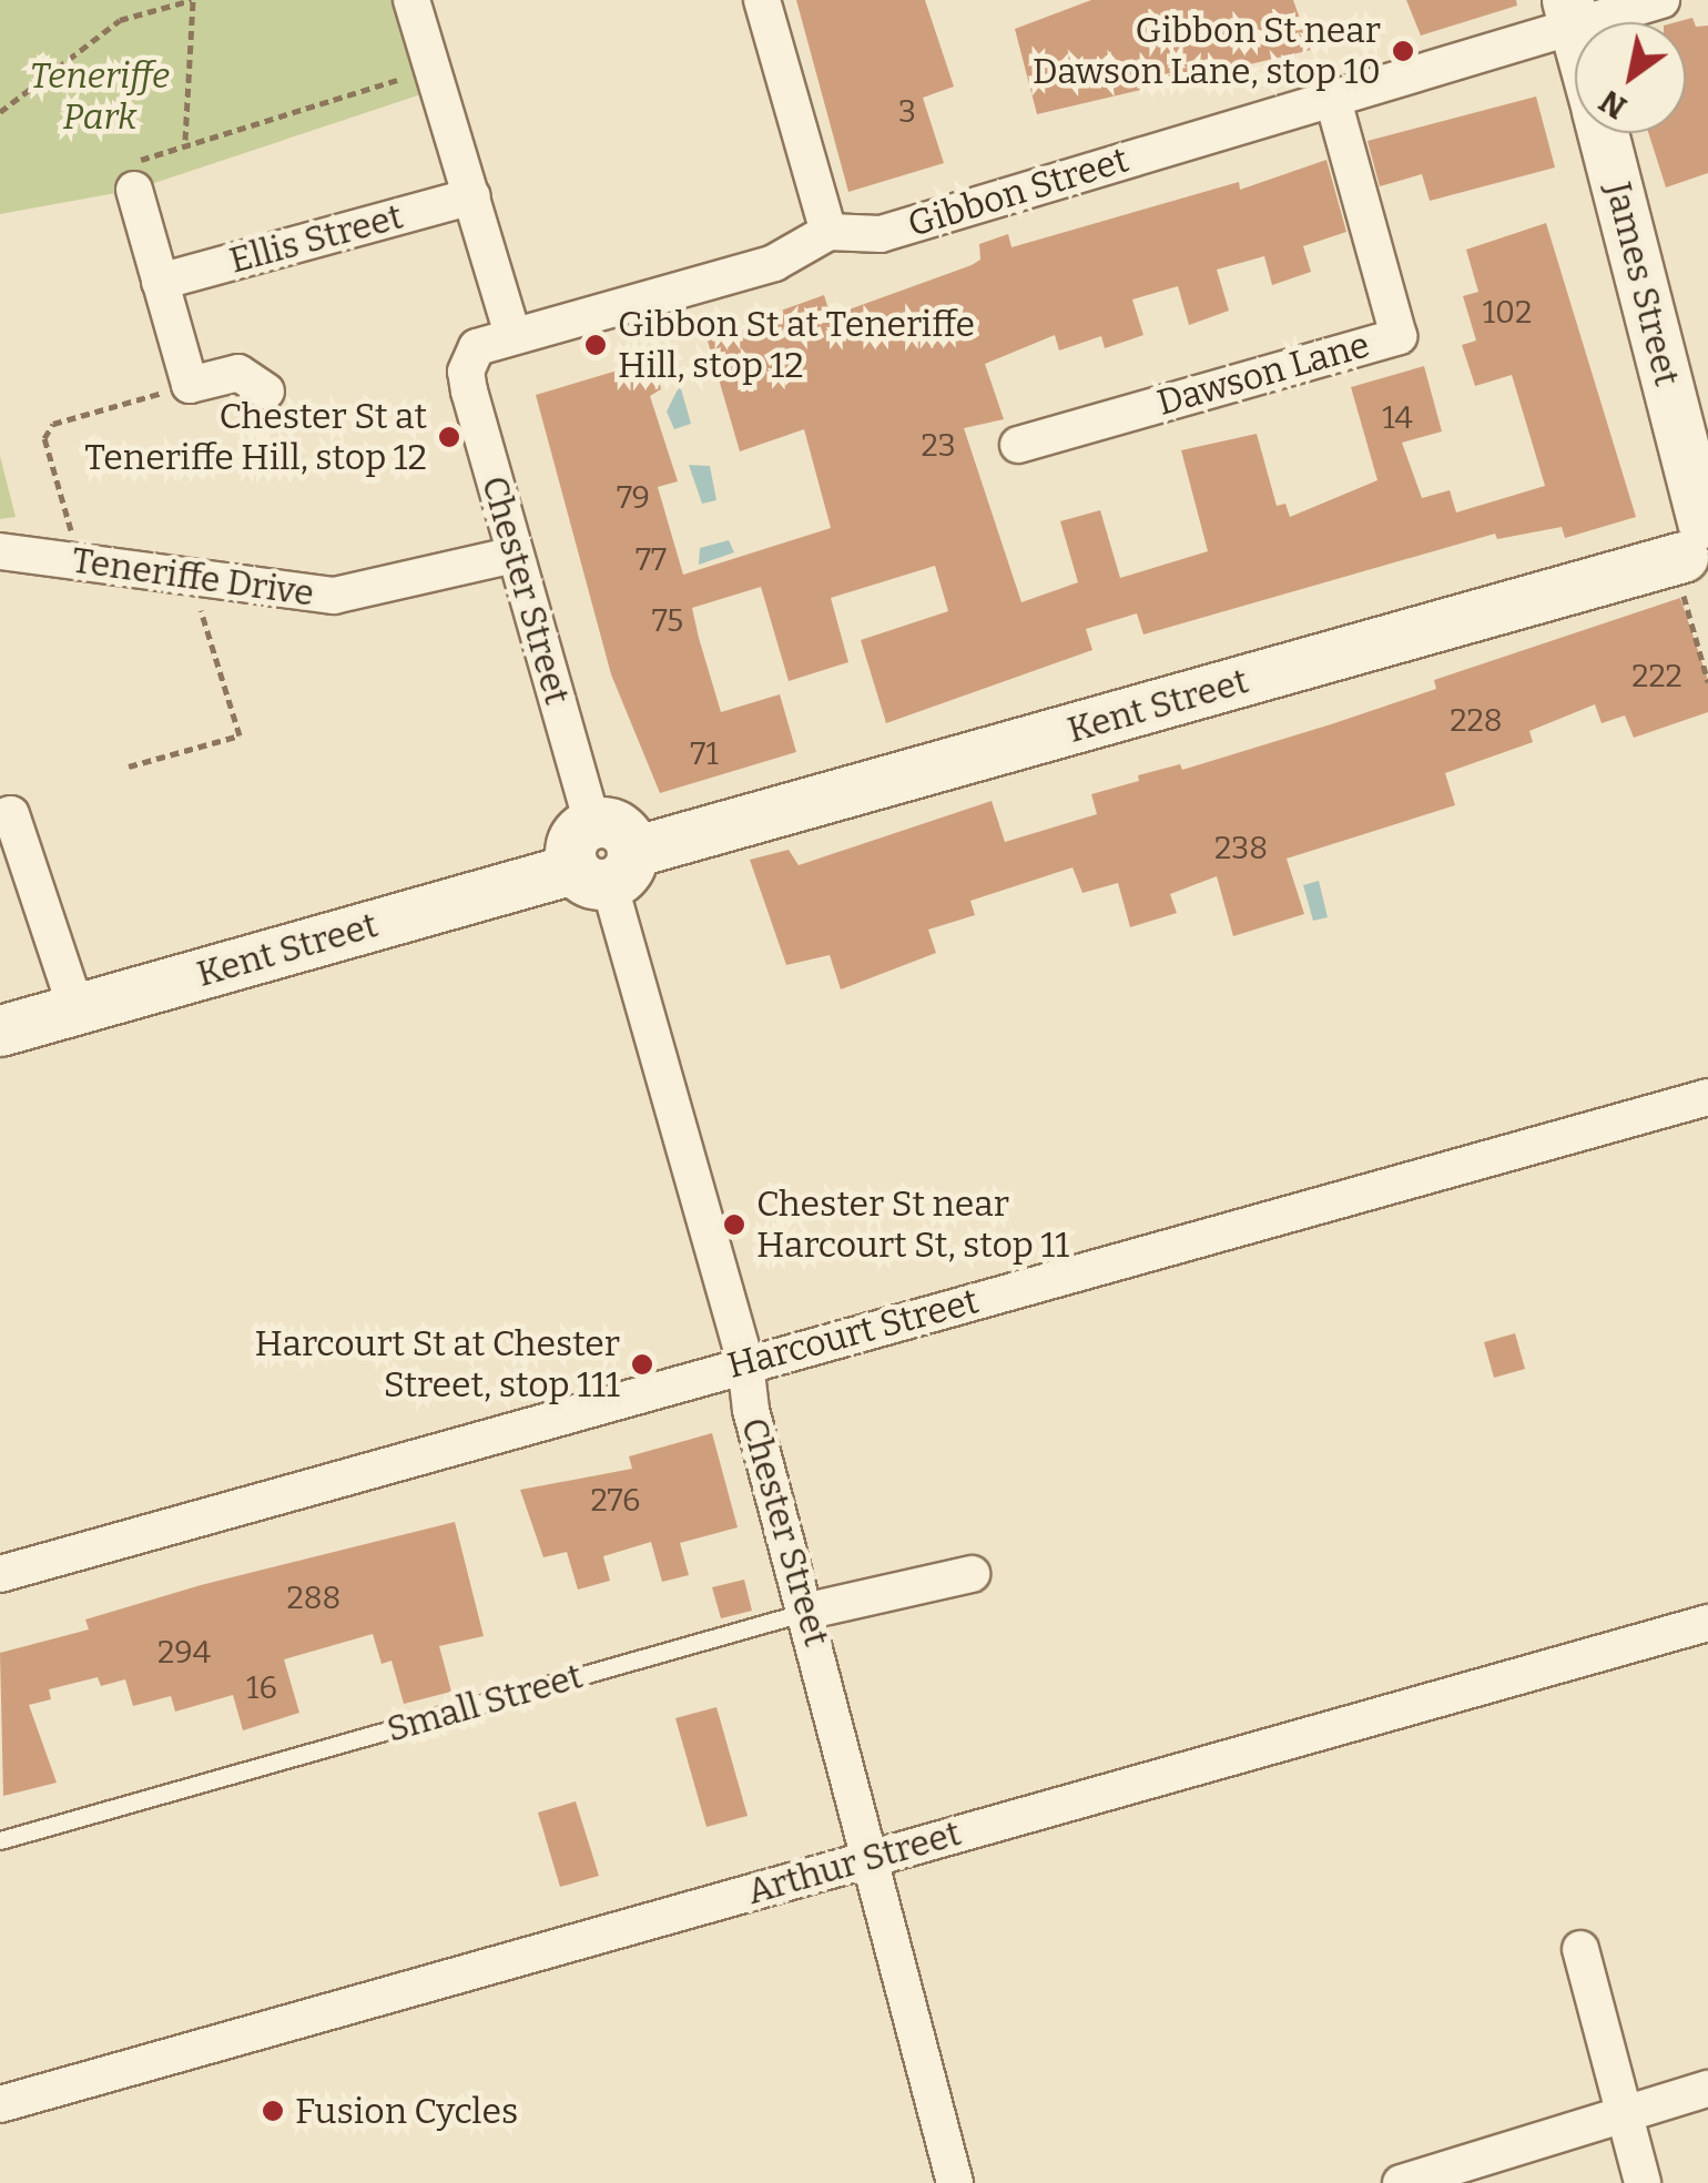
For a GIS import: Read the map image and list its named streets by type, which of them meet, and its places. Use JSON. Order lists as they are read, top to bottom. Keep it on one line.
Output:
{"streets":{"street":["Gibbon Street","Ellis Street","James Street","Dawson Lane","Teneriffe Drive","Chester Street","Kent Street","Harcourt Street","Small Street","Arthur Street"]},"crossings":[["Gibbon Street","Dawson Lane"],["James Street","Kent Street"],["Teneriffe Drive","Chester Street"],["Chester Street","Kent Street"],["Chester Street","Harcourt Street"],["Chester Street","Small Street"],["Chester Street","Arthur Street"]],"parks":["Teneriffe Park"],"places":["Gibbon St near Dawson Lane, stop 10","Gibbon St at Teneriffe Hill, stop 12","Chester St at Teneriffe Hill, stop 12","Chester St near Harcourt St, stop 11","Harcourt St at Chester Street, stop 111","Fusion Cycles"],"house_numbers":["3","102","14","23","79","77","75","222","228","71","238","276","288","294","16"],"north":"bottom left"}
